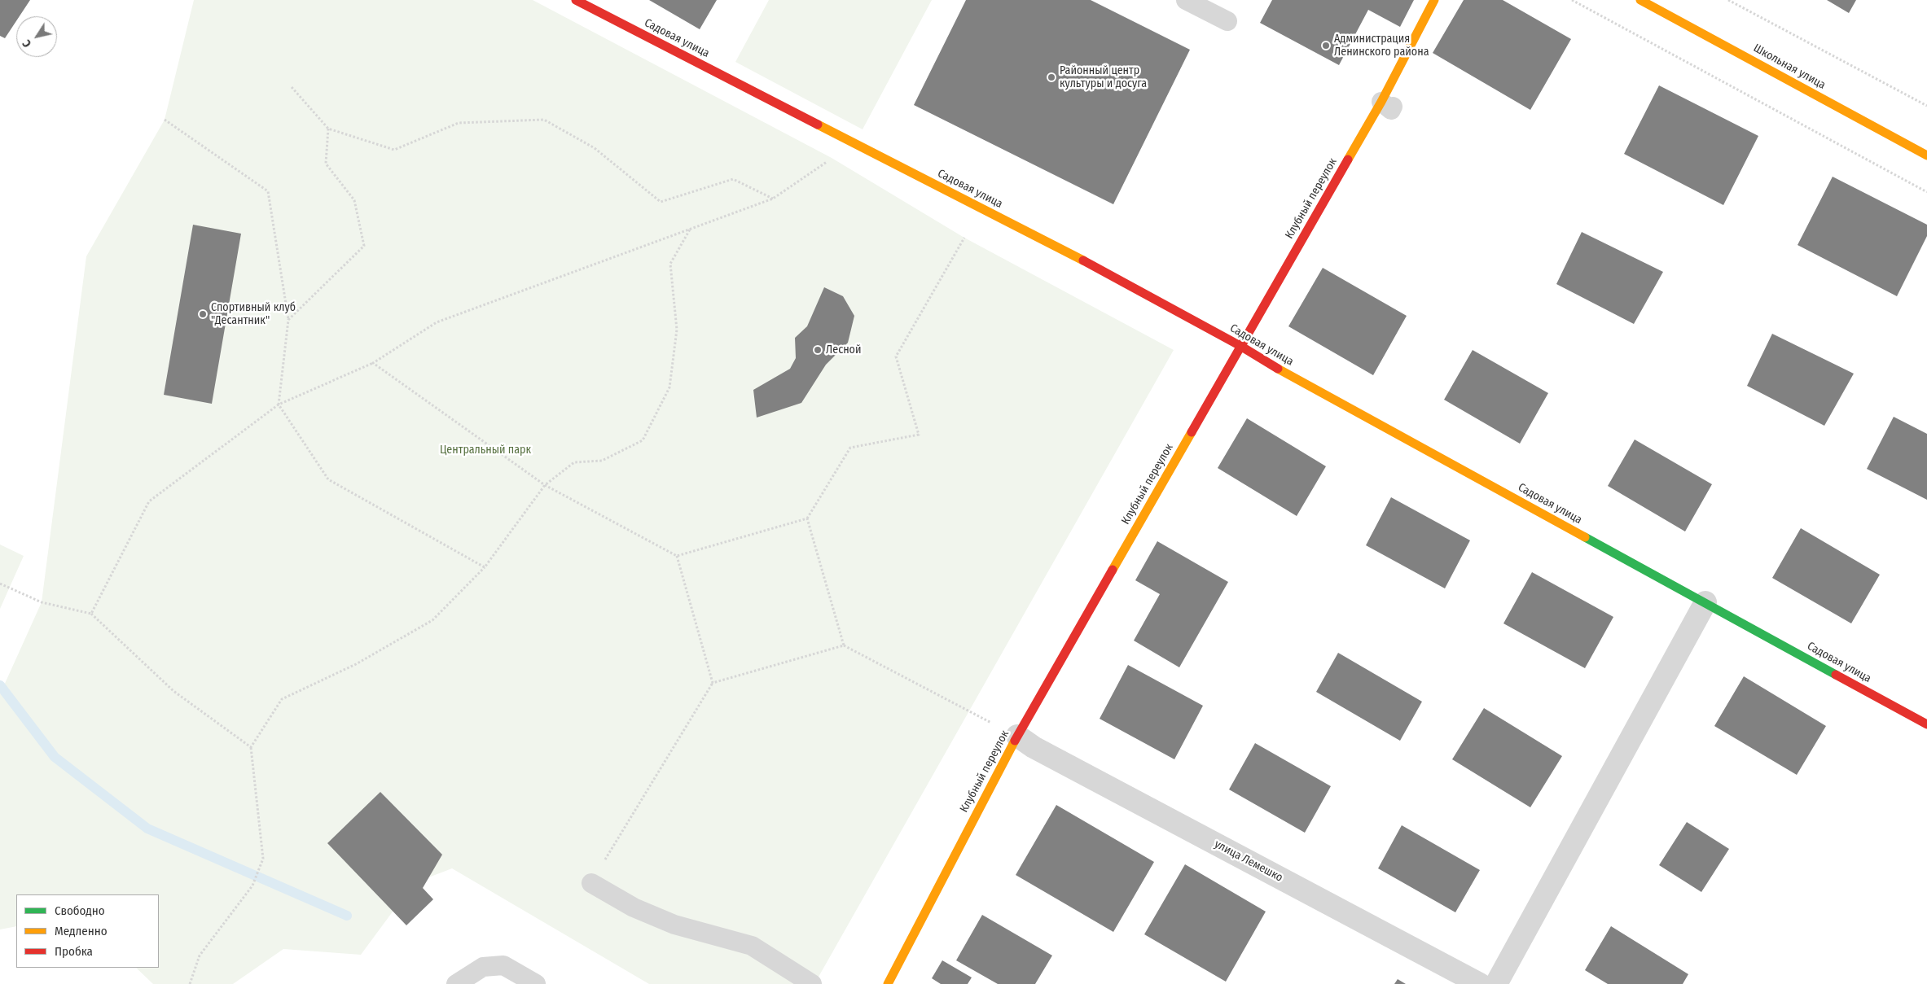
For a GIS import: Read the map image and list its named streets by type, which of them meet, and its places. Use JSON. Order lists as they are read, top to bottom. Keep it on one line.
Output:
{"streets":{"street":["Садовая улица","Школьная улица","Клубный переулок","улица Лемешко"]},"crossings":[["Садовая улица","Клубный переулок"],["Клубный переулок","улица Лемешко"]],"parks":["Центральный парк"],"places":["Администрация Ленинского района","Районный центр культуры и досуга","Спортивный клуб \"Десантник\"","Лесной"],"legend":["Свободно","Медленно","Пробка"],"north":"bottom left"}
